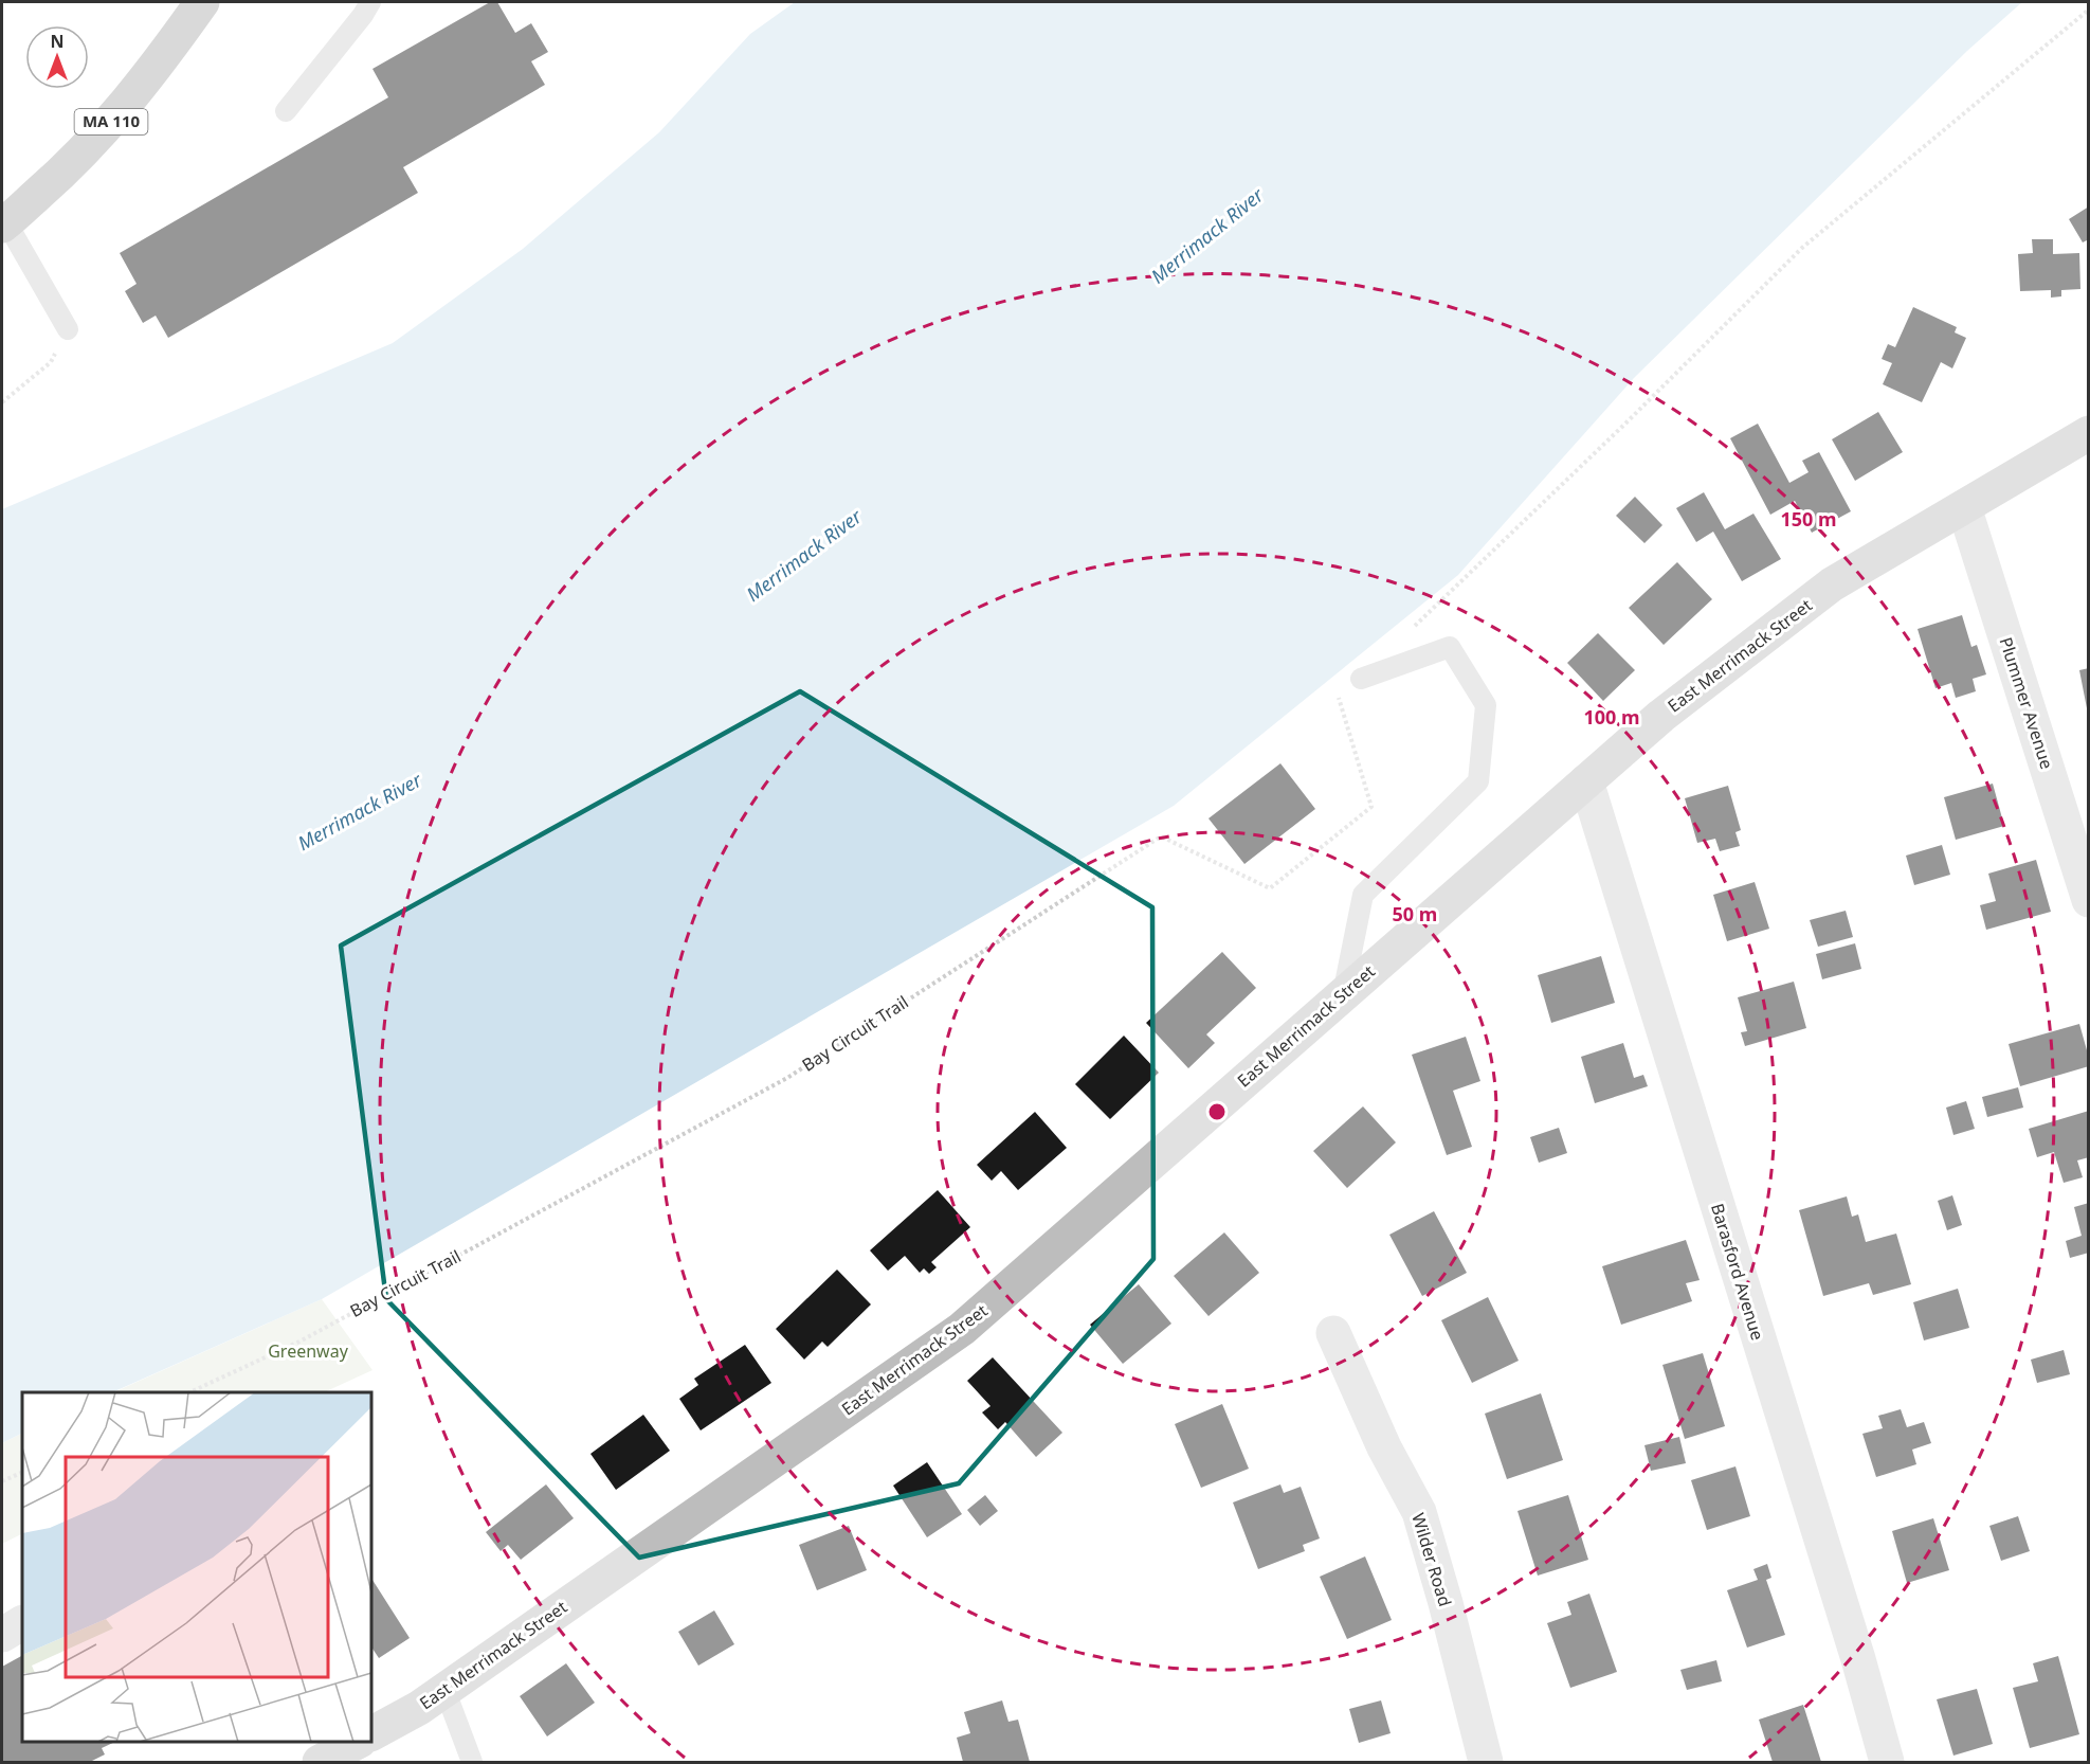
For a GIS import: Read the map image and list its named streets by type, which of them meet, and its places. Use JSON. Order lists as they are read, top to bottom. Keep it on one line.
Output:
{"streets":{"main road":["MA 110"],"street":["East Merrimack Street","Plummer Avenue","Barasford Avenue","Wilder Road"],"path":["Bay Circuit Trail"]},"crossings":[["East Merrimack Street","Plummer Avenue"],["East Merrimack Street","Barasford Avenue"]],"water":["Merrimack River"],"parks":["Greenway"],"north":"top","rings":["150 m","100 m","50 m"]}
